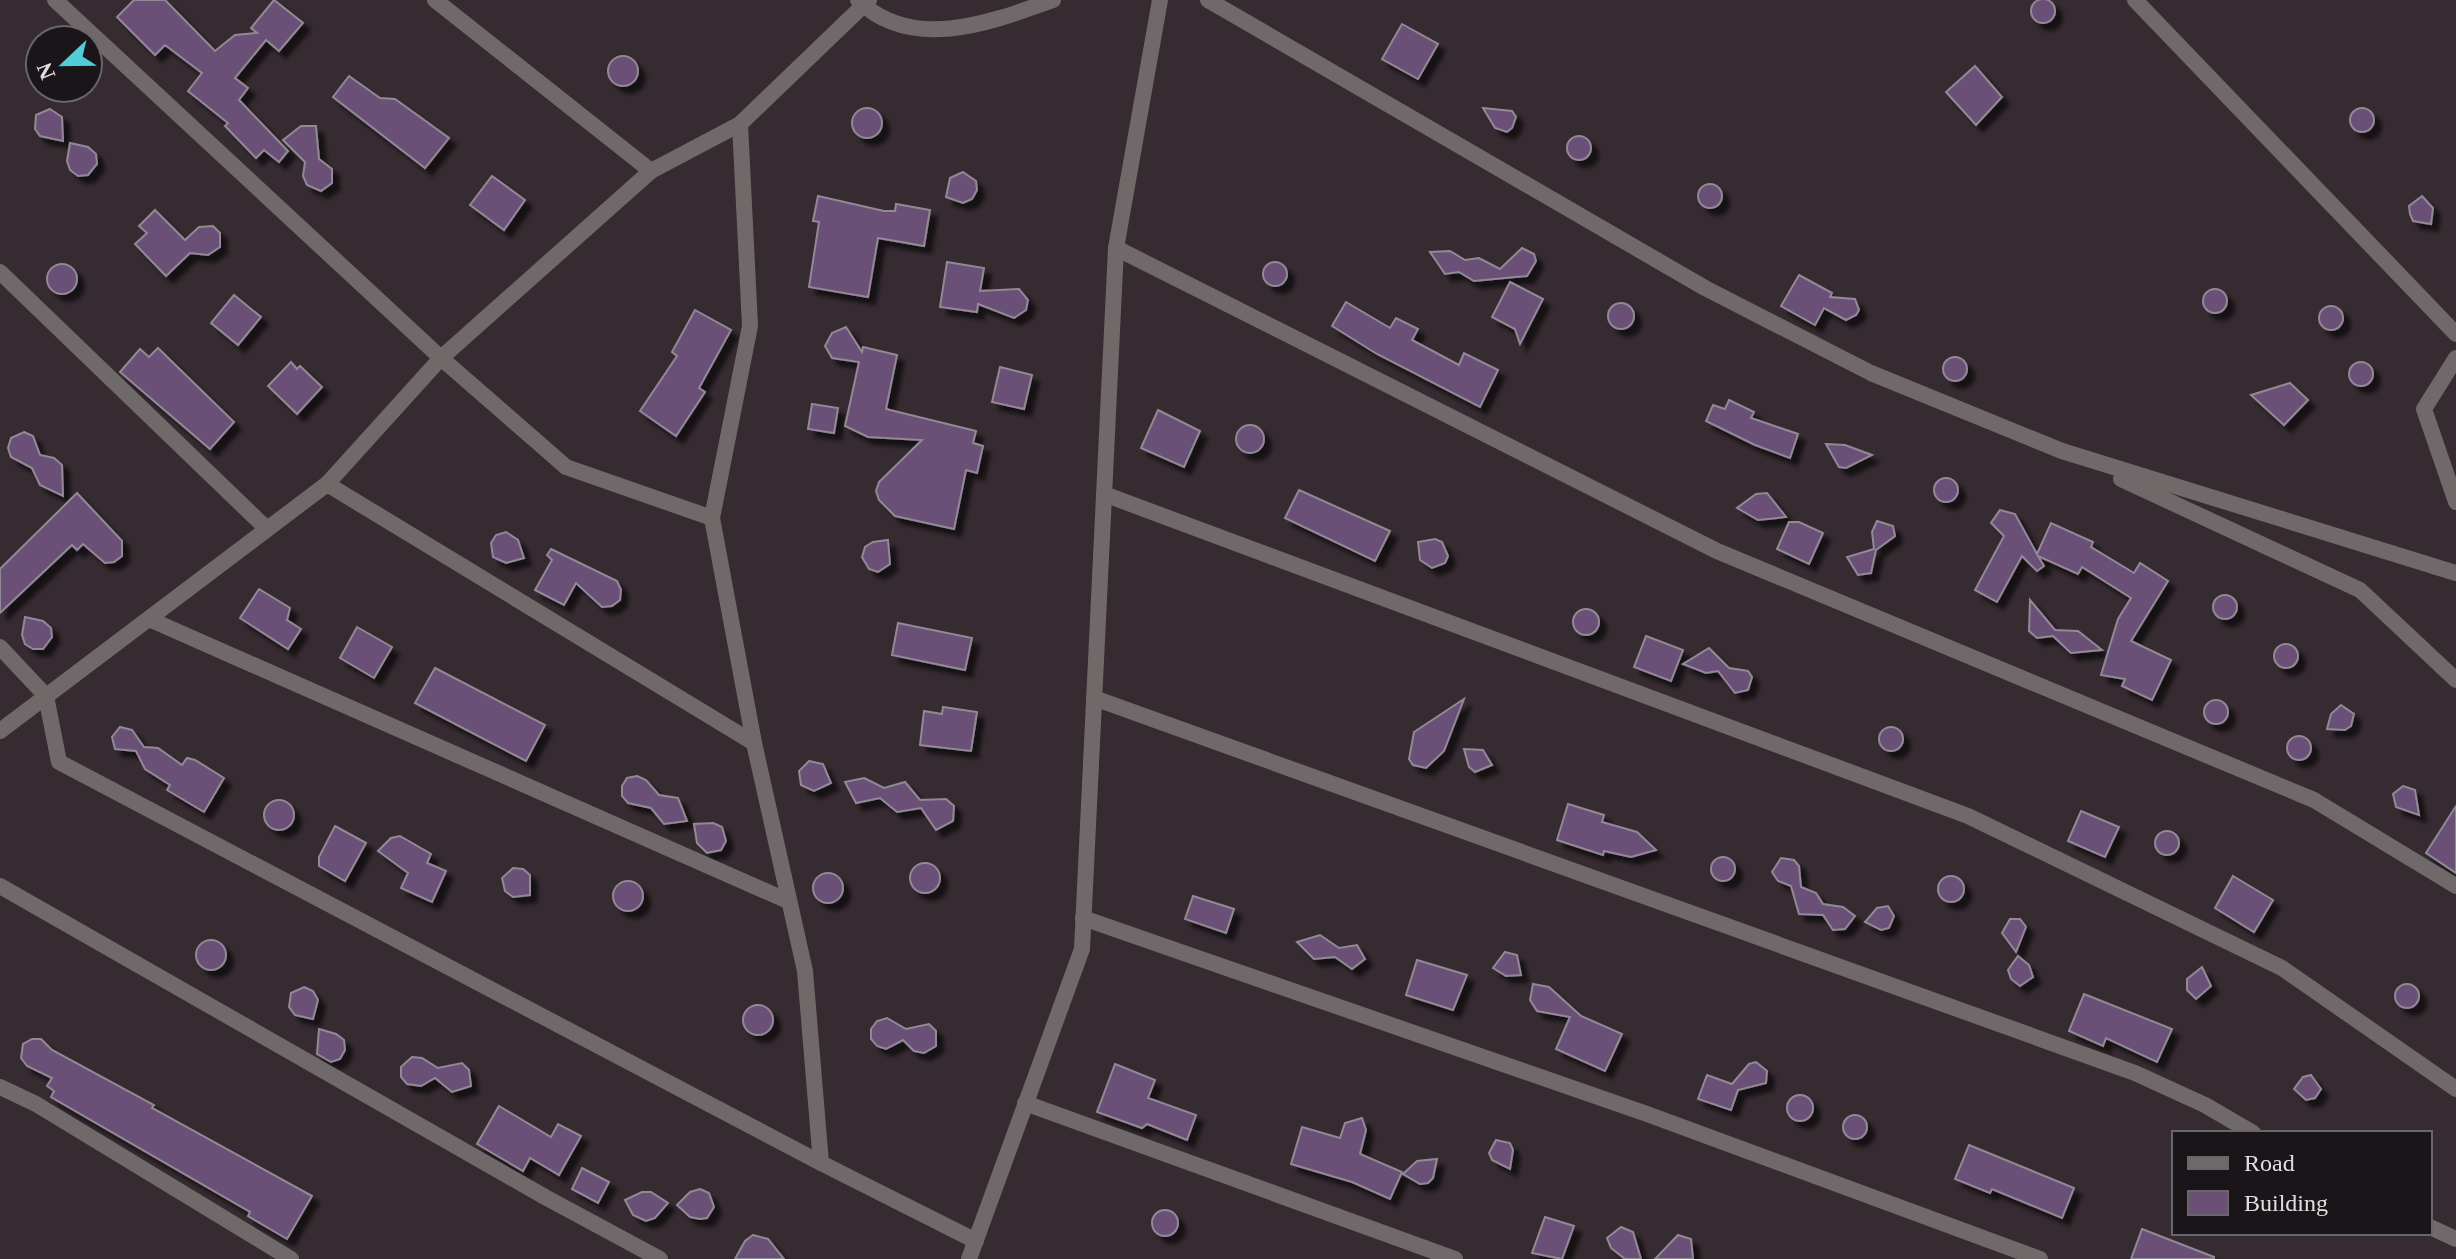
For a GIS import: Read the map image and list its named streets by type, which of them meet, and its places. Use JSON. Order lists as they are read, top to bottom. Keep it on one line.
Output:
{"legend":["Road","Building"],"north":"left"}
